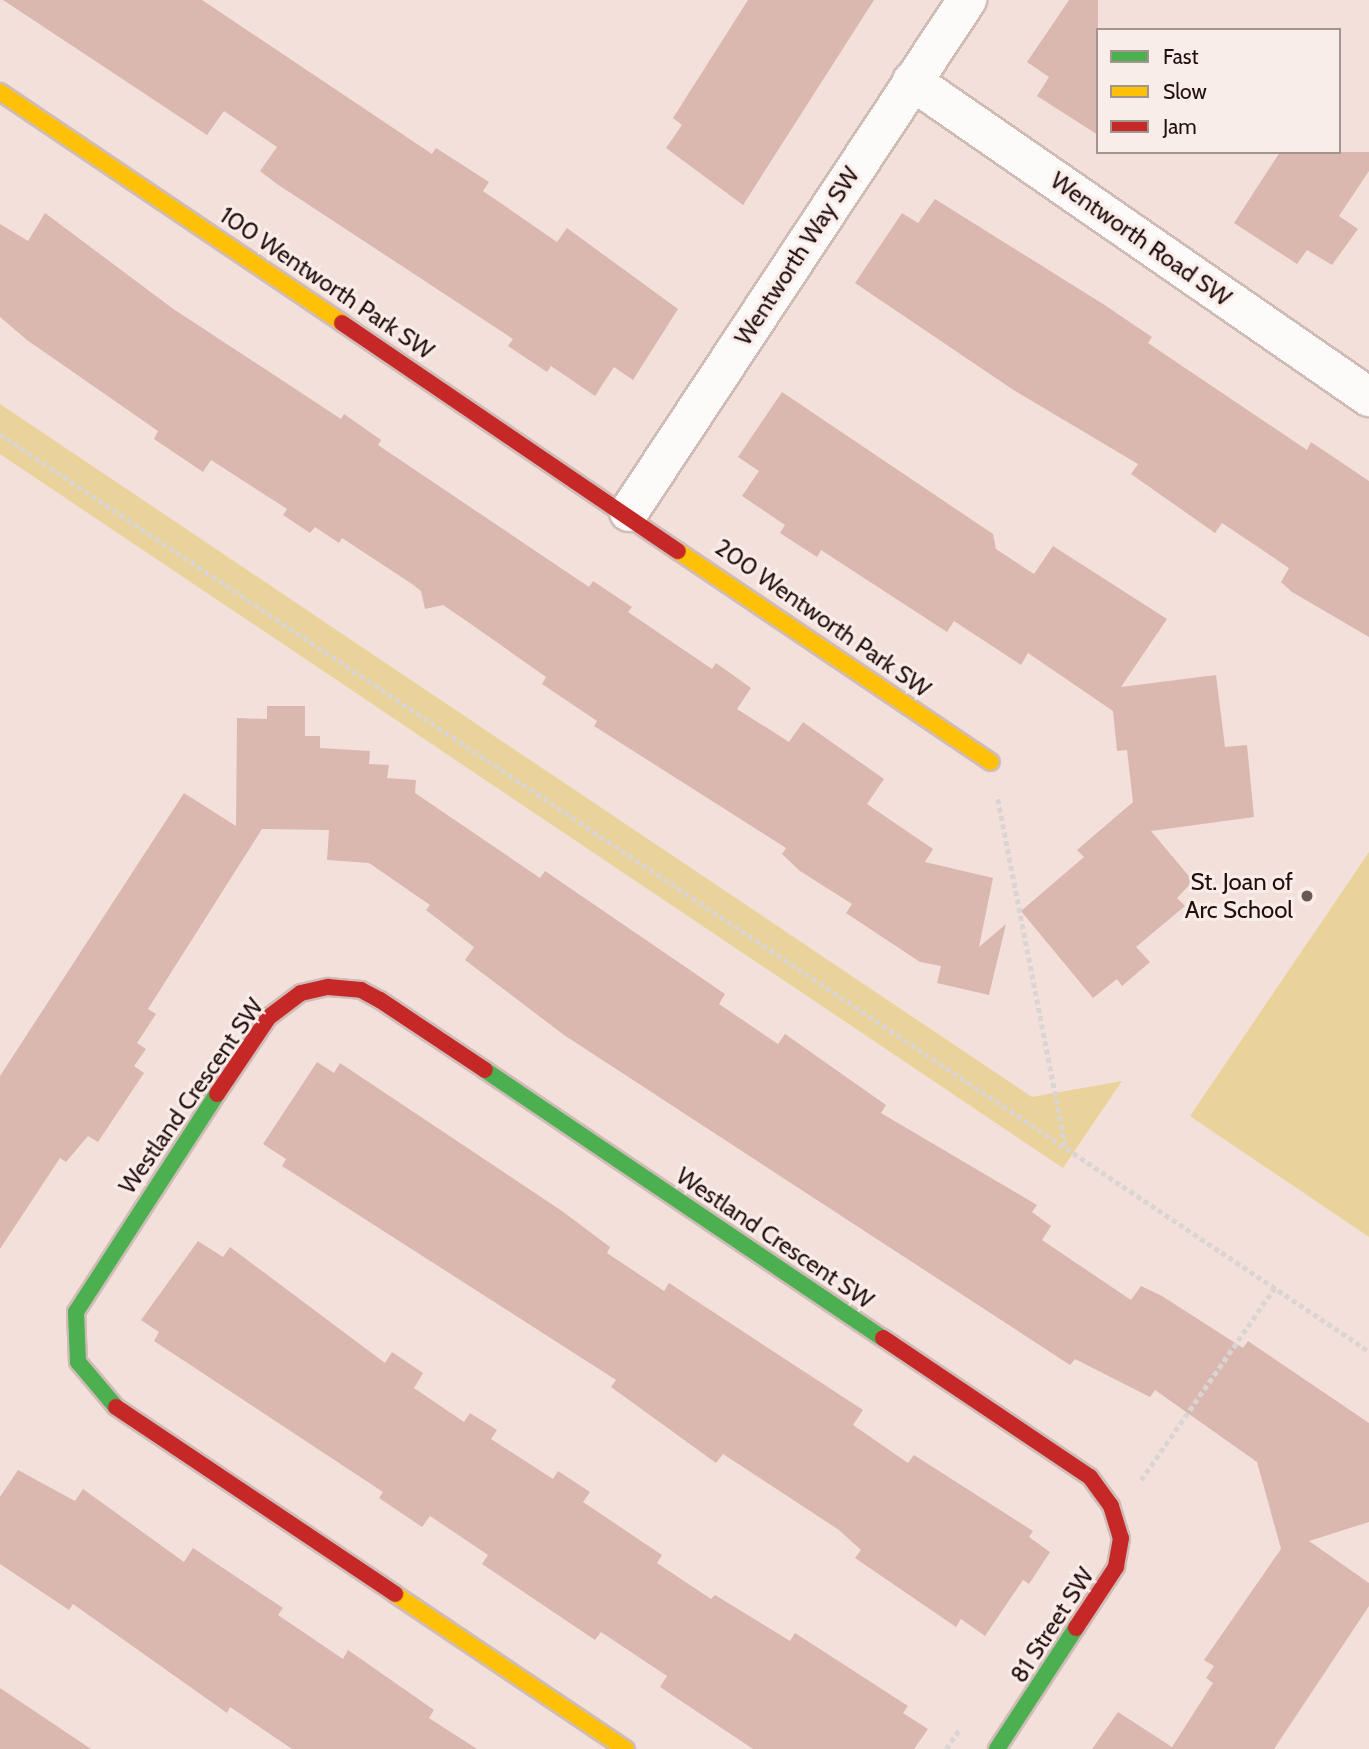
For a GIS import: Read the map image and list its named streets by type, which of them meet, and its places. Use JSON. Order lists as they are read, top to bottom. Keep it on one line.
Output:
{"streets":{"street":["Wentworth Road SW","Wentworth Way SW","100 Wentworth Park SW","200 Wentworth Park SW","Westland Crescent SW","81 Street SW"]},"crossings":[["Wentworth Road SW","Wentworth Way SW"],["Wentworth Way SW","100 Wentworth Park SW"],["Wentworth Way SW","200 Wentworth Park SW"],["100 Wentworth Park SW","200 Wentworth Park SW"],["Westland Crescent SW","81 Street SW"]],"places":["St. Joan of Arc School"],"legend":["Fast","Slow","Jam"]}
